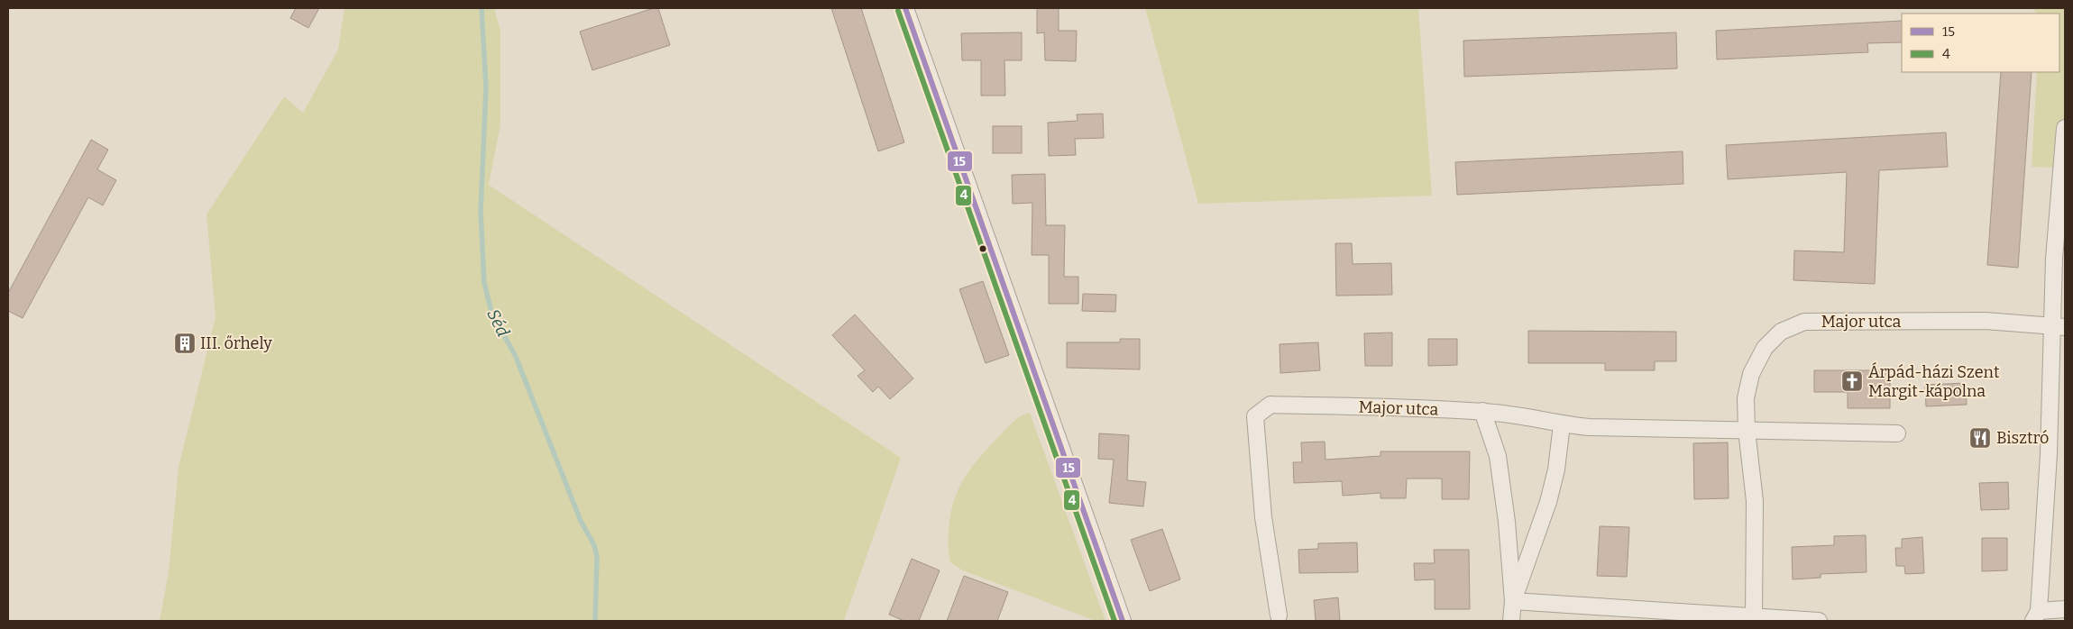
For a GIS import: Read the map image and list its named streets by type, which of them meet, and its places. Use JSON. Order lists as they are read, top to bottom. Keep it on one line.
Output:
{"streets":{"street":["Major utca"]},"water":["Séd"],"places":{"building":["III. őrhely"],"church":["Árpád-házi Szent Margit-kápolna"],"restaurant":["Bisztró"]},"lines":["transit line 15","transit line 4"],"legend":["15","4"]}
